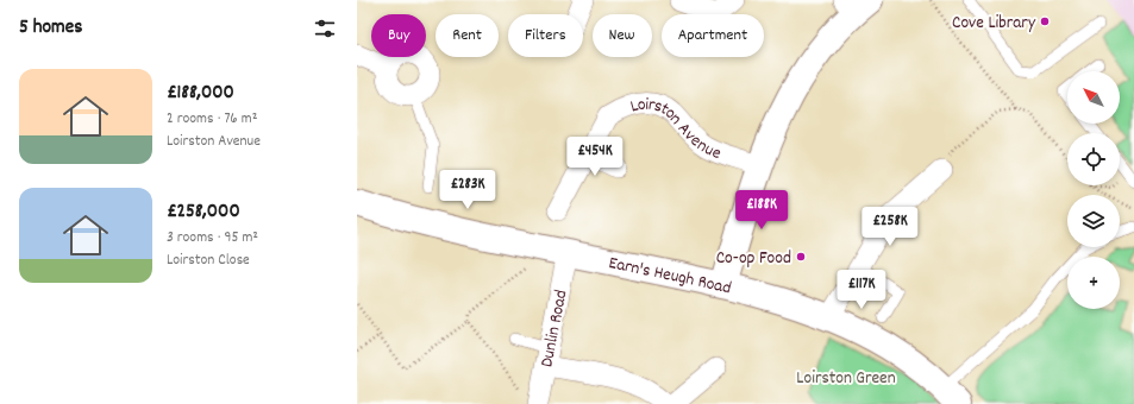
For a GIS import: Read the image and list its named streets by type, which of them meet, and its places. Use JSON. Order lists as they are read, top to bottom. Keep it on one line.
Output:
{"streets":{"street":["Loirston Avenue","Earn's Heugh Road","Dunlin Road"]},"crossings":[["Earn's Heugh Road","Dunlin Road"]],"parks":["Loirston Green"],"places":["Cove Library","Co-op Food"],"north":"top left","page":{"heading":"5 homes","chip":["Buy","Rent","Filters","New","Apartment"],"list":[{"name":"£188,000","note":"2 rooms · 76 m² · Loirston Avenue"},{"name":"£258,000","note":"3 rooms · 95 m² · Loirston Close"}],"map_buttons":"+","price":["£454K","£283K","£188K","£258K","£117K"]}}
